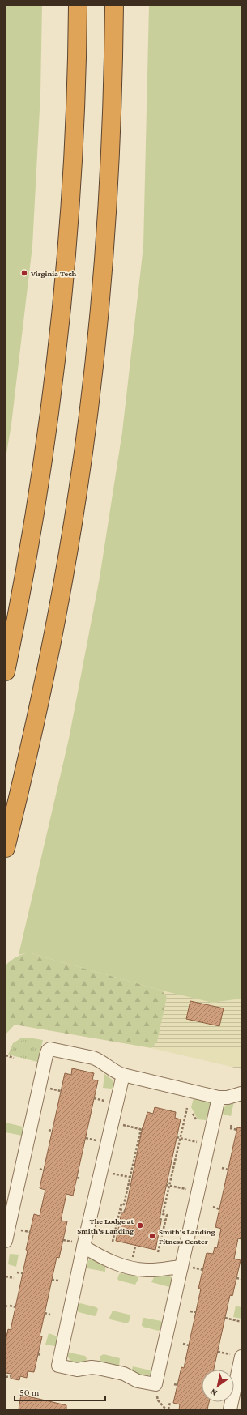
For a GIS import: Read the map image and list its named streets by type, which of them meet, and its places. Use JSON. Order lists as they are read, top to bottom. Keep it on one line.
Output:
{"places":["Virginia Tech","The Lodge at Smith's Landing","Smith's Landing Fitness Center"],"scale_bar":"50 m","north":"bottom left"}
